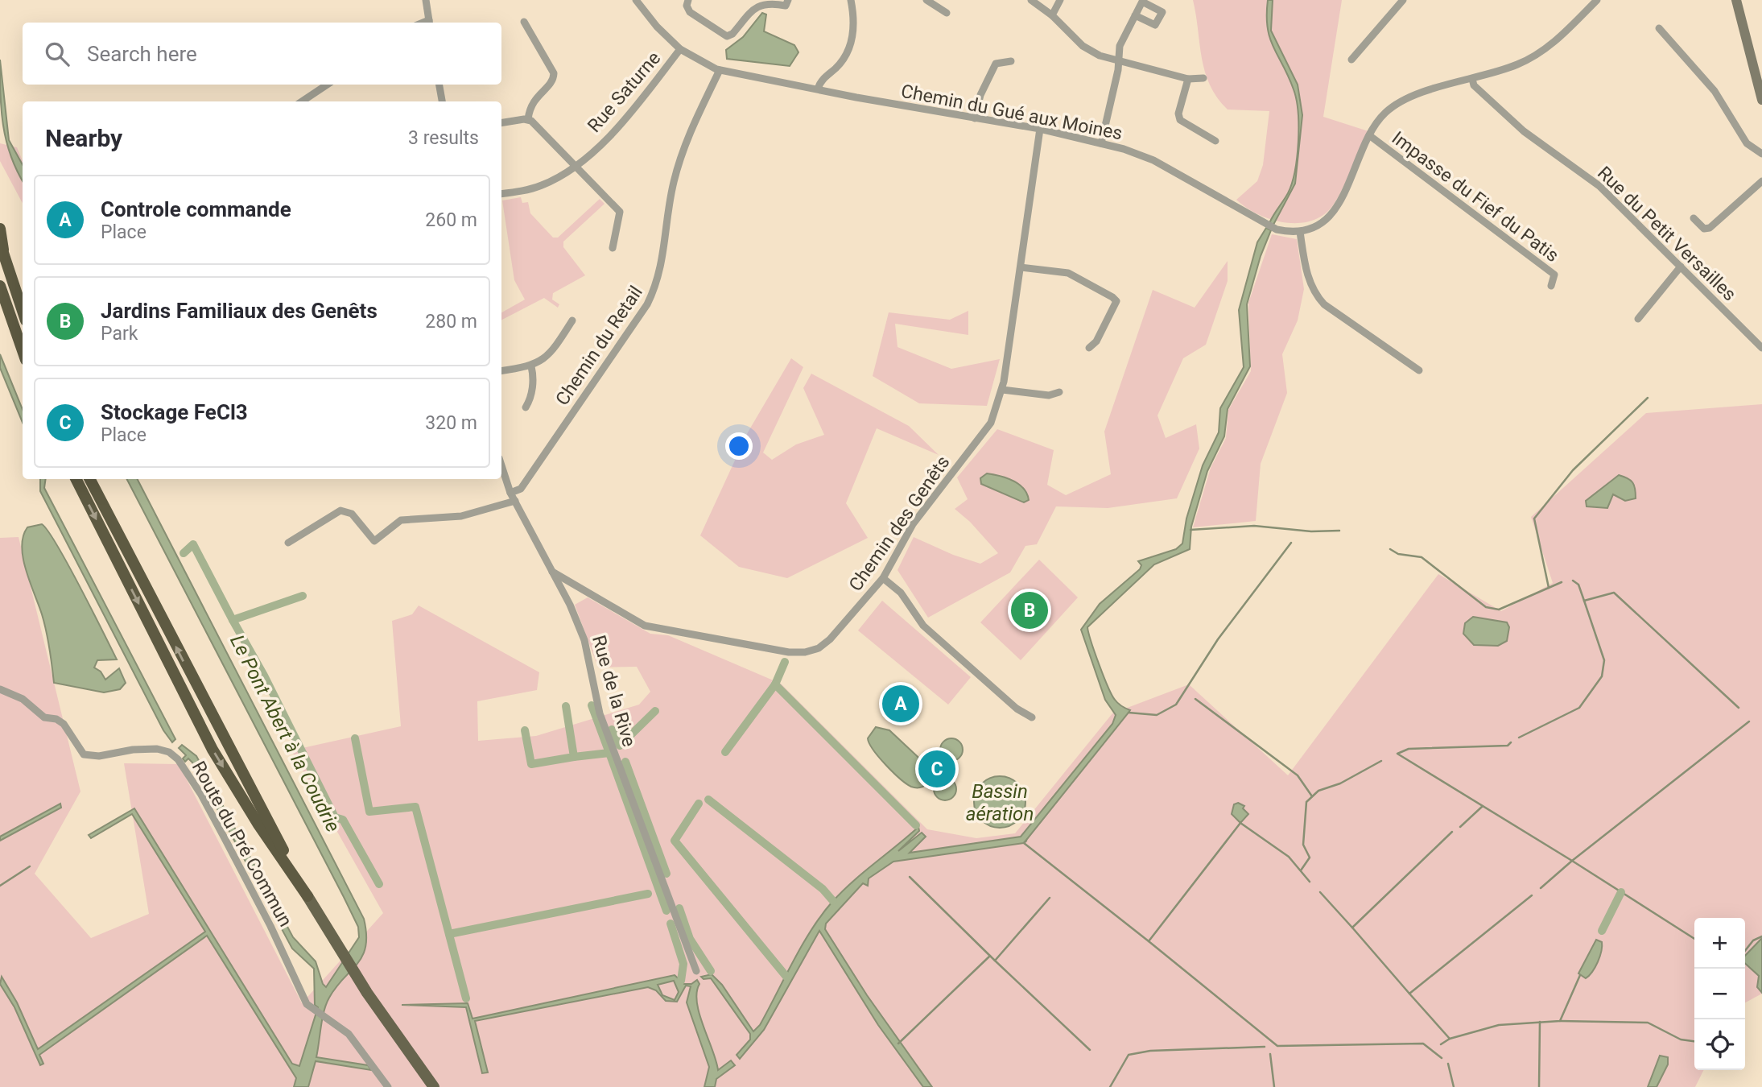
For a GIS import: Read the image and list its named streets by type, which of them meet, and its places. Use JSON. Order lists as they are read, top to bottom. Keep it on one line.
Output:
{"streets":{"street":["Rue Saturne","Chemin du Gué aux Moines","Impasse du Fief du Patis","Rue du Petit Versailles","Chemin du Retail","Chemin des Genêts","Rue de la Rive","Route du Pré Commun"]},"crossings":[["Rue Saturne","Chemin du Gué aux Moines"],["Chemin du Gué aux Moines","Chemin du Retail"],["Chemin du Gué aux Moines","Chemin des Genêts"],["Chemin du Retail","Rue de la Rive"],["Chemin des Genêts","Rue de la Rive"]],"water":["Le Pont Abert à la Coudrie","Bassin aération"],"page":{"search":"Search here","heading":["Nearby","3 results"],"list":[{"mark":"A","name":"Controle commande","note":"Place","value":"260 m"},{"mark":"B","name":"Jardins Familiaux des Genêts","note":"Park","value":"280 m"},{"mark":"C","name":"Stockage FeCl3","note":"Place","value":"320 m"}],"pins":["B","A","C"],"map_buttons":["+","−"]}}
